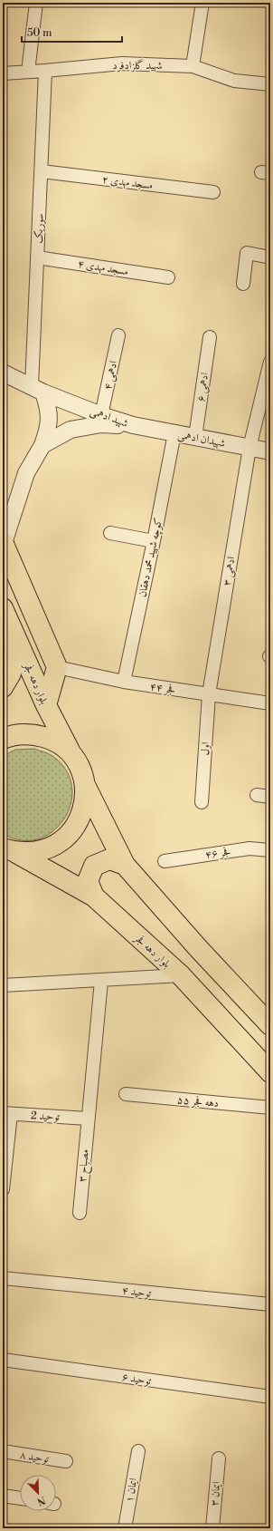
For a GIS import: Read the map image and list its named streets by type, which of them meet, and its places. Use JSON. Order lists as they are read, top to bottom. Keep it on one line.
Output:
{"streets":{"main road":["بلوار دهه فجر"],"street":["شهید گلزادفرد","مسجد مهدی ۲","سوریک","مسجد مهدی ۴","ادهمی ۴","ادهمی ۶","شهید ادهمی","شهیدان ادهمی","کوچه شهید محمد دهقان","ادهمی ۳","فجر ۴۴","اول","فجر ۴۶","دهه فجر ۵۵","توحید 2","مصباح ۳","توحید ۴","توحید ۶","توحید ۸","ایمان ۱","ایمان ۳"]},"crossings":[["شهید گلزادفرد","سوریک"],["مسجد مهدی ۲","سوریک"],["سوریک","مسجد مهدی ۴"],["سوریک","شهید ادهمی"],["ادهمی ۴","شهید ادهمی"],["ادهمی ۶","شهیدان ادهمی"],["شهید ادهمی","شهیدان ادهمی"],["شهیدان ادهمی","کوچه شهید محمد دهقان"],["شهیدان ادهمی","ادهمی ۳"],["کوچه شهید محمد دهقان","فجر ۴۴"],["ادهمی ۳","فجر ۴۴"],["ادهمی ۳","اول"],["فجر ۴۴","اول"],["توحید 2","مصباح ۳"]],"scale_bar":"50 m","north":"bottom right"}
